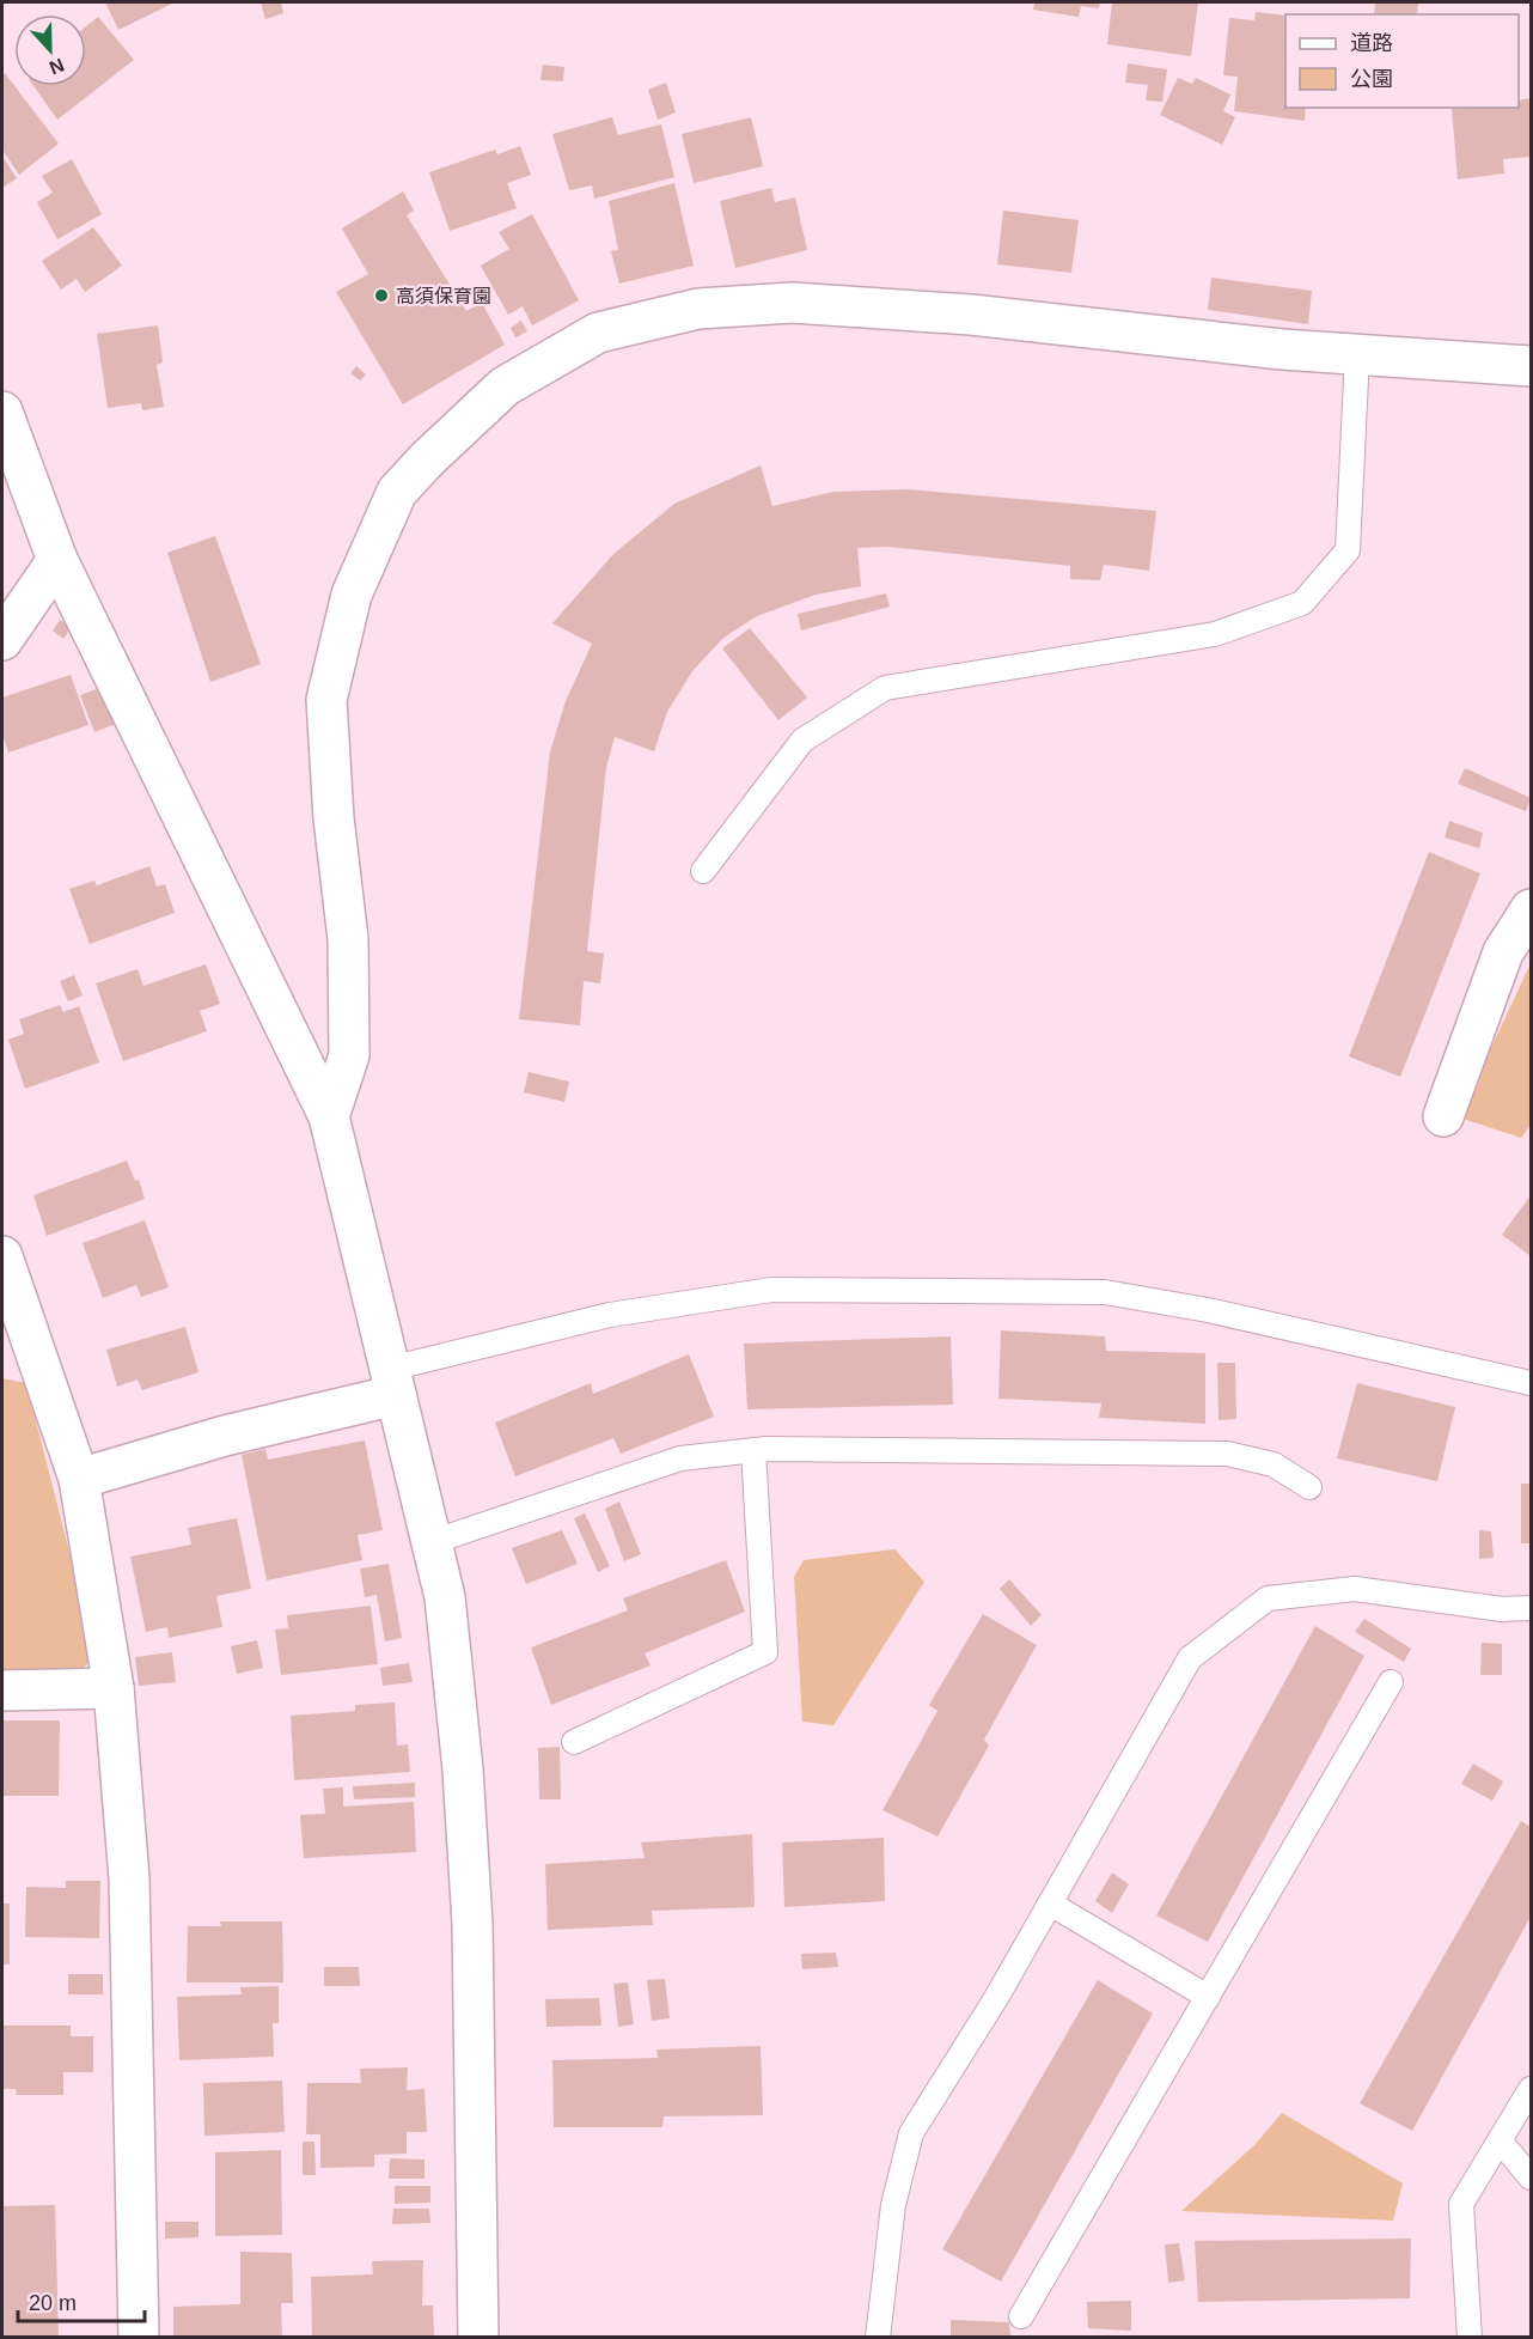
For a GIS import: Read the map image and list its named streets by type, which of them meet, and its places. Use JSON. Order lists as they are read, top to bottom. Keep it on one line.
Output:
{"places":["高須保育園"],"legend":["道路","公園"],"scale_bar":"20 m","north":"bottom"}
